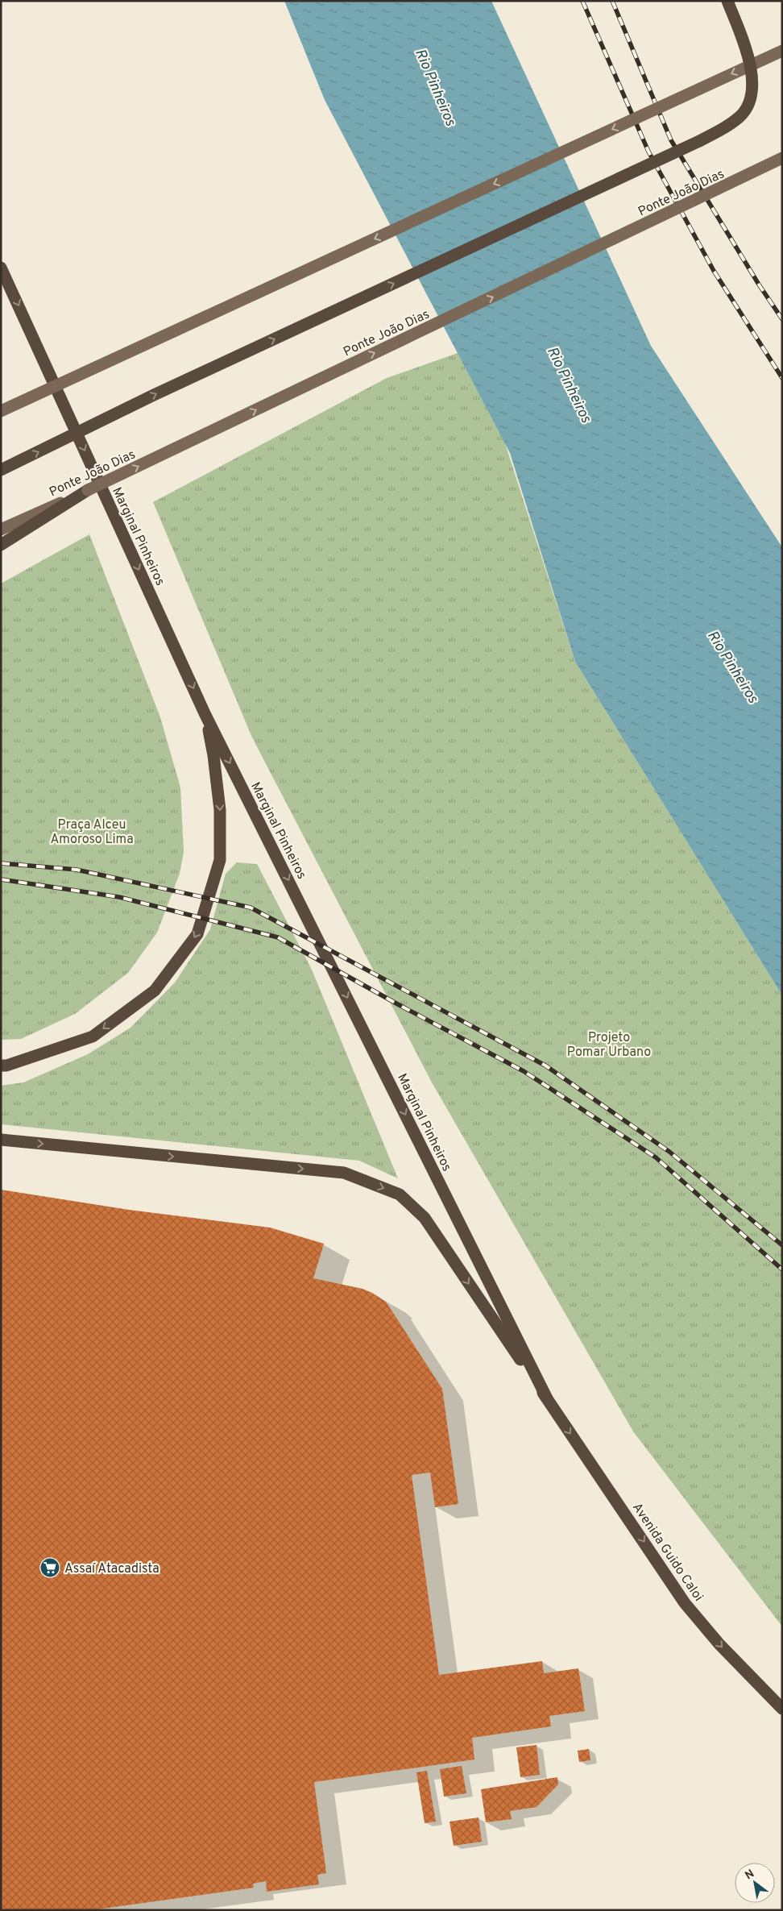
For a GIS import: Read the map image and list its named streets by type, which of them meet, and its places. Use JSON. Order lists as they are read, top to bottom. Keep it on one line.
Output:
{"streets":{"highway":["Marginal Pinheiros","Avenida Guido Caloi"],"main road":["Ponte João Dias"]},"crossings":[["Marginal Pinheiros","Avenida Guido Caloi"]],"one_way":["Marginal Pinheiros","Avenida Guido Caloi"],"water":["Rio Pinheiros"],"parks":["Praça Alceu Amoroso Lima","Projeto Pomar Urbano"],"places":{"supermarket":["Assaí Atacadista"]},"north":"top left"}
